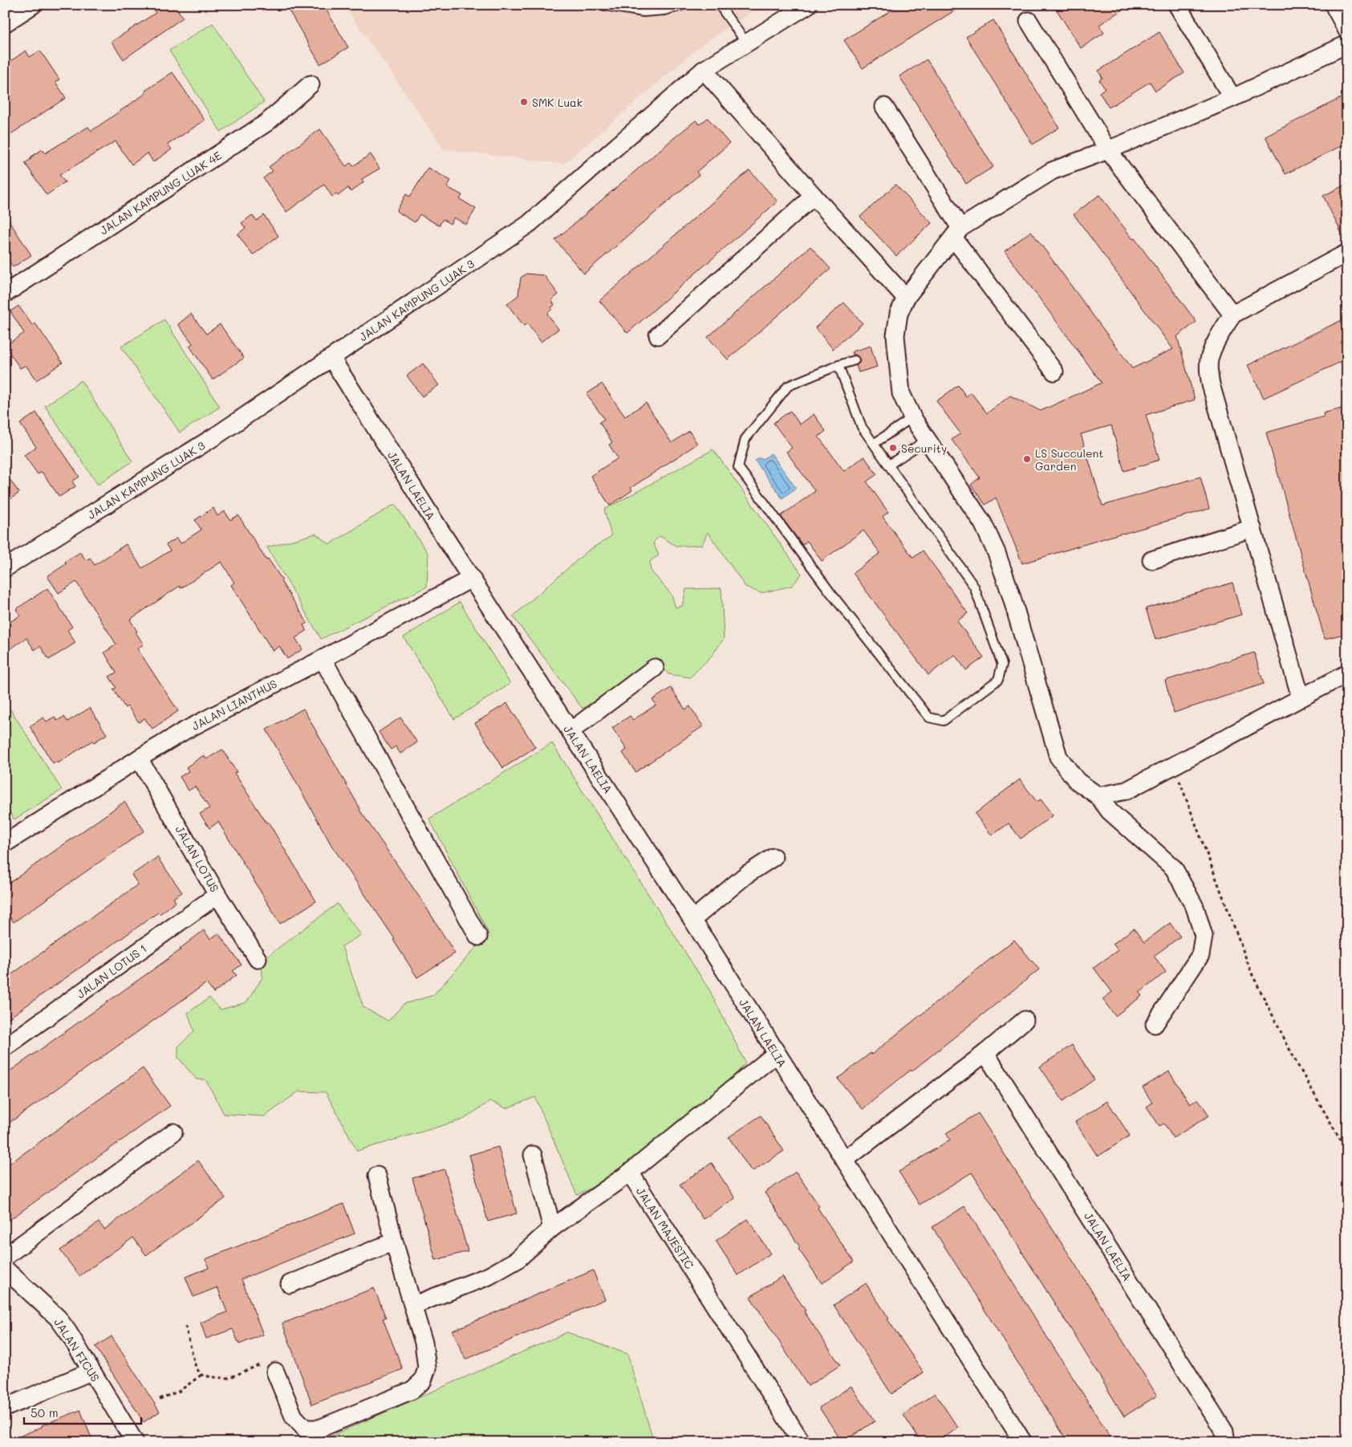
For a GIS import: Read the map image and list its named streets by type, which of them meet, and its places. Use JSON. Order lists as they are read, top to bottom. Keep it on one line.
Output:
{"streets":{"street":["JALAN KAMPUNG LUAK 4E","JALAN KAMPUNG LUAK 3","JALAN LAELIA","JALAN LIANTHUS","JALAN LOTUS","JALAN LOTUS 1","JALAN MAJESTIC","JALAN FICUS"]},"crossings":[["JALAN KAMPUNG LUAK 3","JALAN LAELIA"],["JALAN LAELIA","JALAN LIANTHUS"],["JALAN LIANTHUS","JALAN LOTUS"],["JALAN LOTUS","JALAN LOTUS 1"]],"places":["SMK Luak","Security","LS Succulent Garden"],"scale_bar":"50 m"}
